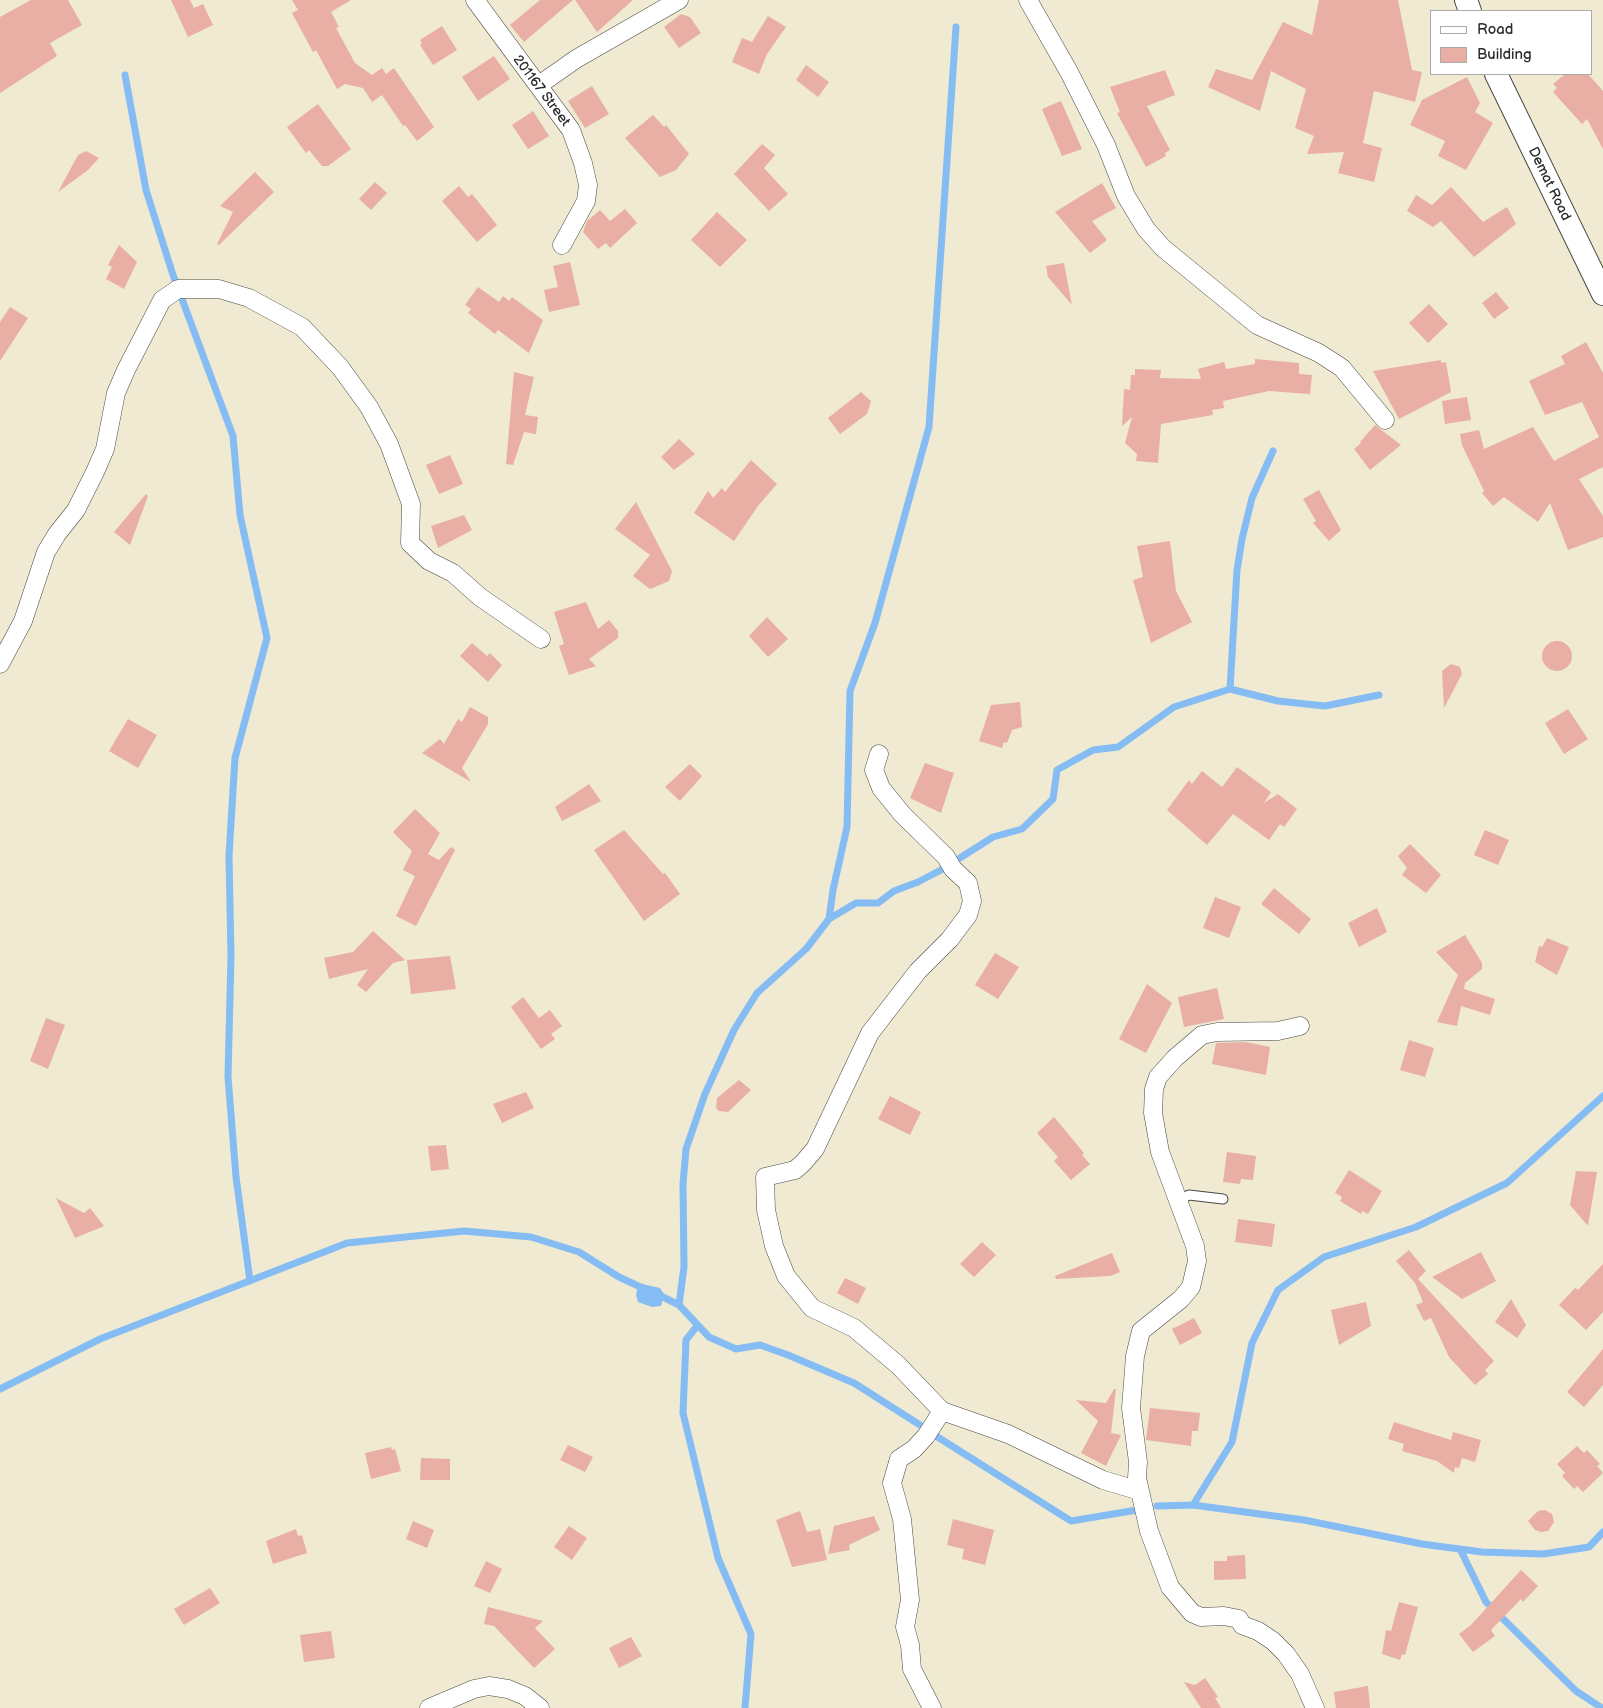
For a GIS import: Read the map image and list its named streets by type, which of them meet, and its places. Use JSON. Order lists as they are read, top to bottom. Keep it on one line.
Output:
{"streets":{"street":["201167 Street","Demat Road"]},"legend":["Road","Building"]}
